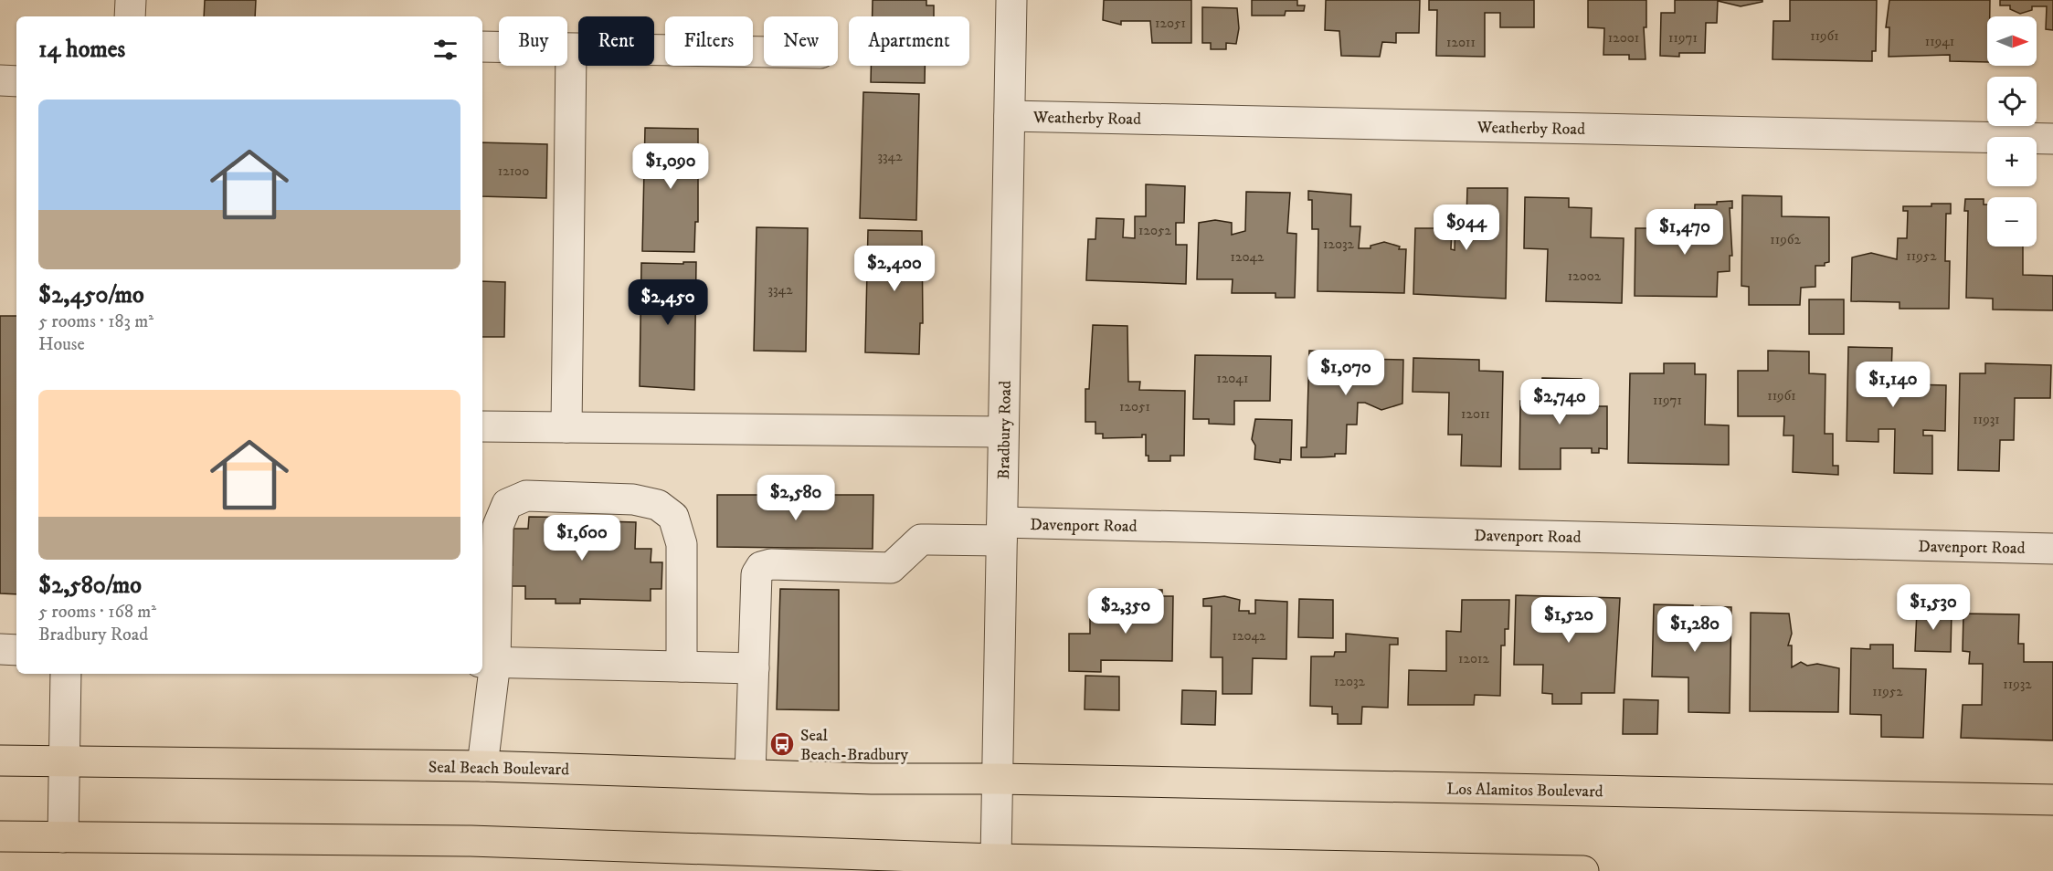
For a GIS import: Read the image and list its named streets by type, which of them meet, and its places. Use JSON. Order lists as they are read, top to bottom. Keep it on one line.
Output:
{"streets":{"main road":["Seal Beach Boulevard","Los Alamitos Boulevard"],"street":["Weatherby Road","Bradbury Road","Davenport Road"]},"crossings":[["Weatherby Road","Bradbury Road"],["Bradbury Road","Davenport Road"],["Bradbury Road","Seal Beach Boulevard"],["Bradbury Road","Los Alamitos Boulevard"],["Seal Beach Boulevard","Los Alamitos Boulevard"]],"places":{"bus stop":["Seal Beach-Bradbury"]},"house_numbers":["12051","11961","12001","11971","11941","12011","3342","12100","12052","11962","12032","11952","12042","12002","3342","12041","11961","11971","12051","12011","11931","12042","12012","12032","11932","11952"],"north":"right","page":{"map_buttons":["+","−"],"chip":["Buy","Rent","Filters","New","Apartment"],"heading":"14 homes","list":[{"name":"$2,450/mo","note":"5 rooms · 183 m² · House"},{"name":"$2,580/mo","note":"5 rooms · 168 m² · Bradbury Road"}],"price":["$1,090","$944","$1,470","$2,400","$2,450","$1,070","$1,140","$2,740","$2,580","$1,600","$1,530","$2,350","$1,520","$1,280"]}}
